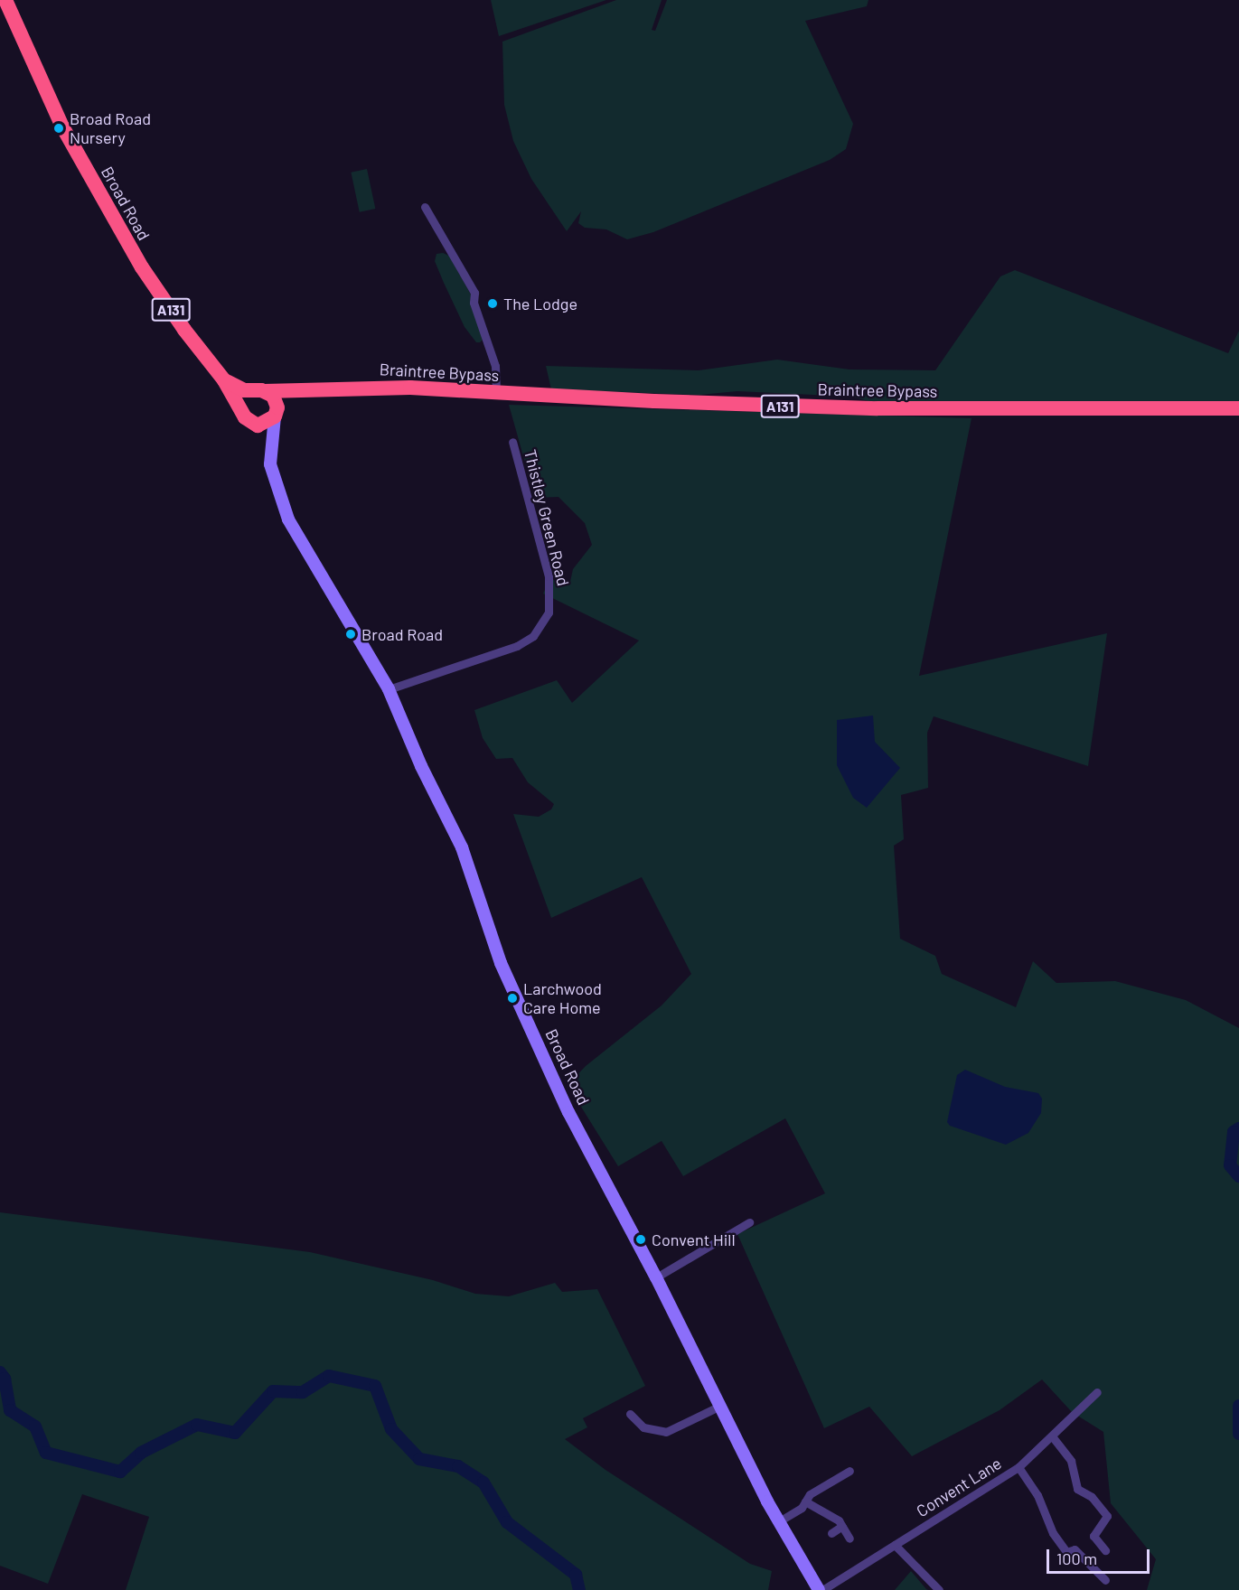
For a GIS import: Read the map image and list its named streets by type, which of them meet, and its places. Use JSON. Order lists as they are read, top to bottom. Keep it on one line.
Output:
{"streets":{"highway":["Broad Road","A131","Braintree Bypass"],"street":["Thistley Green Road","Convent Lane"]},"crossings":[["Broad Road","A131"],["Broad Road","Braintree Bypass"],["Broad Road","Thistley Green Road"],["A131","Braintree Bypass"]],"places":["Broad Road Nursery","The Lodge","Broad Road","Larchwood Care Home","Convent Hill"],"scale_bar":"100 m"}
